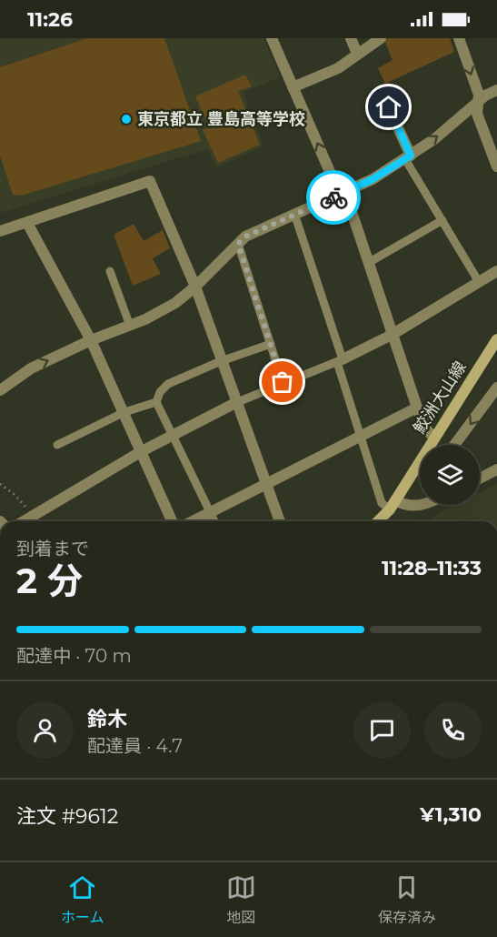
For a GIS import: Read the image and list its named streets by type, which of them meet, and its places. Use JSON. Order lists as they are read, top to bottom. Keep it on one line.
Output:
{"streets":{"main road":["鮫洲大山線"]},"places":["東京都立 豊島高等学校"],"page":{"status":"11:26","heading":["2 分","到着まで","11:28–11:33"],"panel":["鈴木","配達員 · 4.7","注文 #9612","¥1,310"],"bar":"配達中 · 70 m","tabs":["ホーム","地図","保存済み"]}}
